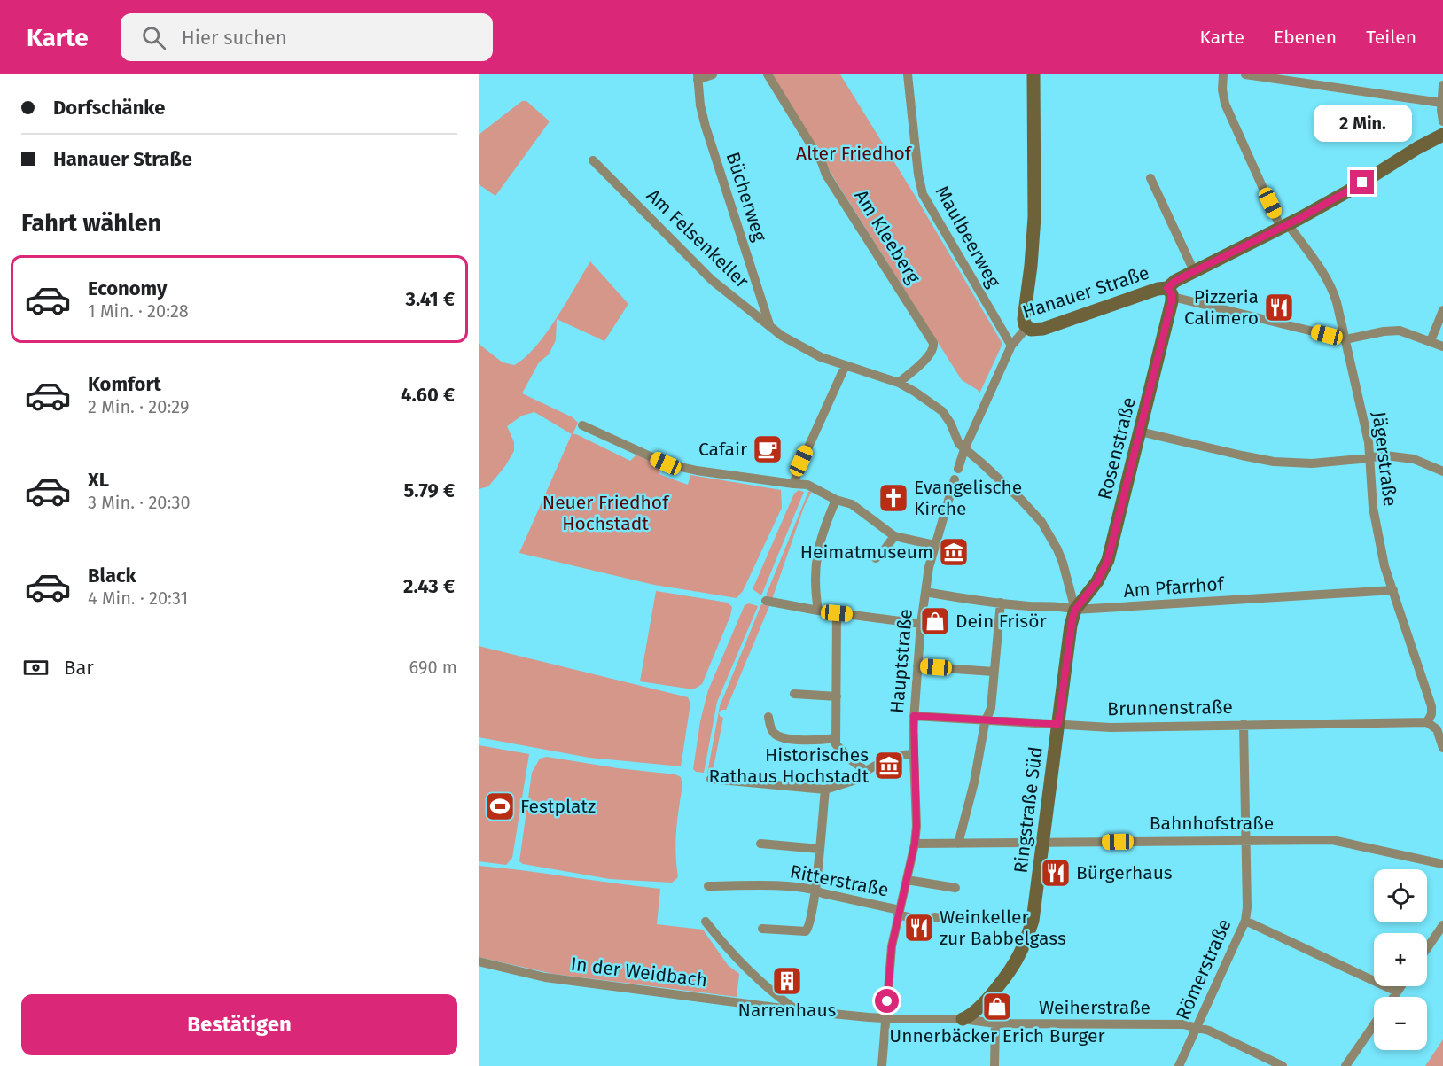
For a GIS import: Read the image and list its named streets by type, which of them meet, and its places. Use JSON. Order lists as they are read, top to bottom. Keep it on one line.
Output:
{"streets":{"street":["Bücherweg","Am Kleeberg","Maulbeerweg","Am Felsenkeller","Hanauer Straße","Rosenstraße","Jägerstraße","Am Pfarrhof","Hauptstraße","Brunnenstraße","Ringstraße Süd","Bahnhofstraße","Ritterstraße","Römerstraße","In der Weidbach","Weiherstraße"]},"crossings":[["Bücherweg","Am Felsenkeller"],["Am Kleeberg","Am Felsenkeller"],["Maulbeerweg","Hanauer Straße"],["Am Felsenkeller","Hanauer Straße"],["Am Felsenkeller","Ringstraße Süd"],["Hanauer Straße","Rosenstraße"],["Hanauer Straße","Jägerstraße"],["Hanauer Straße","Ringstraße Süd"],["Rosenstraße","Am Pfarrhof"],["Rosenstraße","Ringstraße Süd"],["Jägerstraße","Am Pfarrhof"],["Jägerstraße","Brunnenstraße"],["Am Pfarrhof","Hauptstraße"],["Am Pfarrhof","Ringstraße Süd"],["Hauptstraße","Brunnenstraße"],["Hauptstraße","Bahnhofstraße"],["Hauptstraße","Ritterstraße"],["Hauptstraße","In der Weidbach"],["Brunnenstraße","Ringstraße Süd"],["Brunnenstraße","Römerstraße"],["Ringstraße Süd","Bahnhofstraße"],["Ringstraße Süd","Weiherstraße"],["Bahnhofstraße","Römerstraße"],["Römerstraße","Weiherstraße"]],"parks":["Alter Friedhof","Neuer Friedhof Hochstadt"],"places":{"restaurant":["Pizzeria Calimero","Bürgerhaus","Weinkeller zur Babbelgass"],"cafe":["Cafair"],"church":["Evangelische Kirche"],"museum":["Heimatmuseum","Historisches Rathaus Hochstadt"],"shop":["Dein Frisör","Unnerbäcker Erich Burger"],"sports":["Festplatz"],"building":["Narrenhaus"]},"page":{"header":"Karte","search":"Hier suchen","nav":["Karte","Ebenen","Teilen"],"banner":["Dorfschänke","Hanauer Straße"],"bubble":"2 Min.","heading":"Fahrt wählen","list":[{"name":"Economy","note":"1 Min. · 20:28","value":"3.41 €"},{"name":"Komfort","note":"2 Min. · 20:29","value":"4.60 €"},{"name":"XL","note":"3 Min. · 20:30","value":"5.79 €"},{"name":"Black","note":"4 Min. · 20:31","value":"2.43 €"}],"pay":["Bar","690 m"],"map_buttons":["+","−"],"buttons":"Bestätigen"}}
